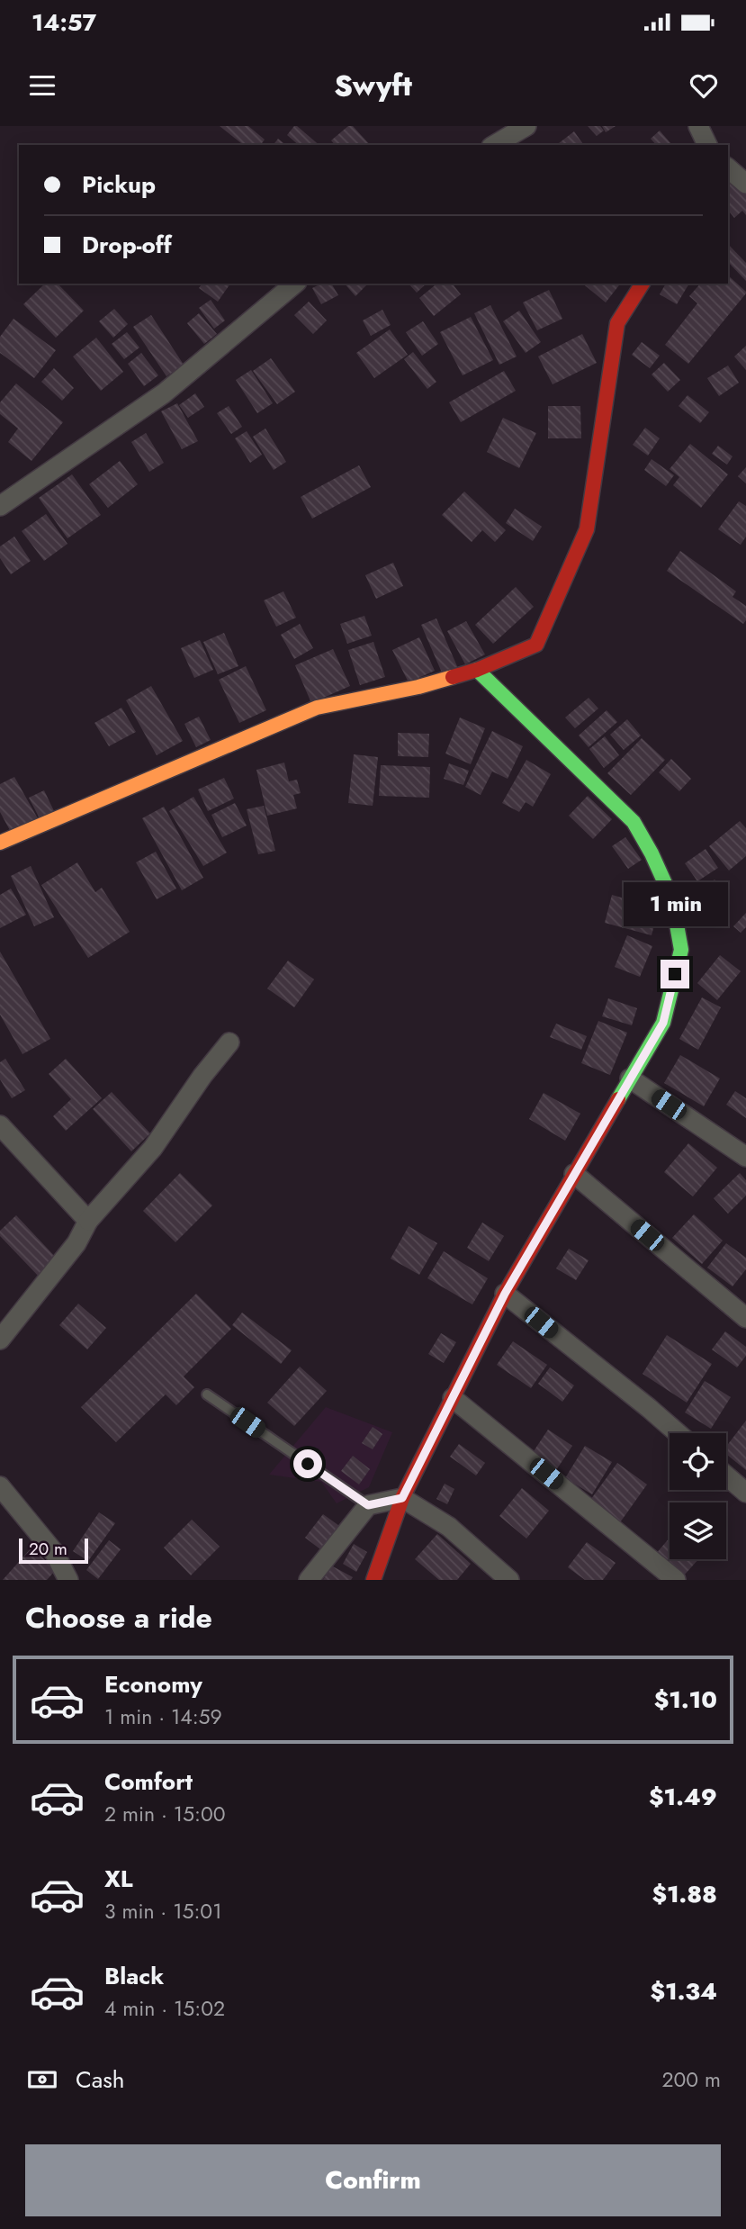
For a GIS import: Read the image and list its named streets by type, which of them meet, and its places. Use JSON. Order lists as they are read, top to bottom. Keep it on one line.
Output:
{"scale_bar":"20 m","page":{"status":"14:57","header":"Swyft","banner":["Pickup","Drop-off"],"bubble":"1 min","scale":"20 m","heading":"Choose a ride","list":[{"name":"Economy","note":"1 min · 14:59","value":"$1.10"},{"name":"Comfort","note":"2 min · 15:00","value":"$1.49"},{"name":"XL","note":"3 min · 15:01","value":"$1.88"},{"name":"Black","note":"4 min · 15:02","value":"$1.34"}],"pay":["Cash","200 m"],"buttons":"Confirm"}}
